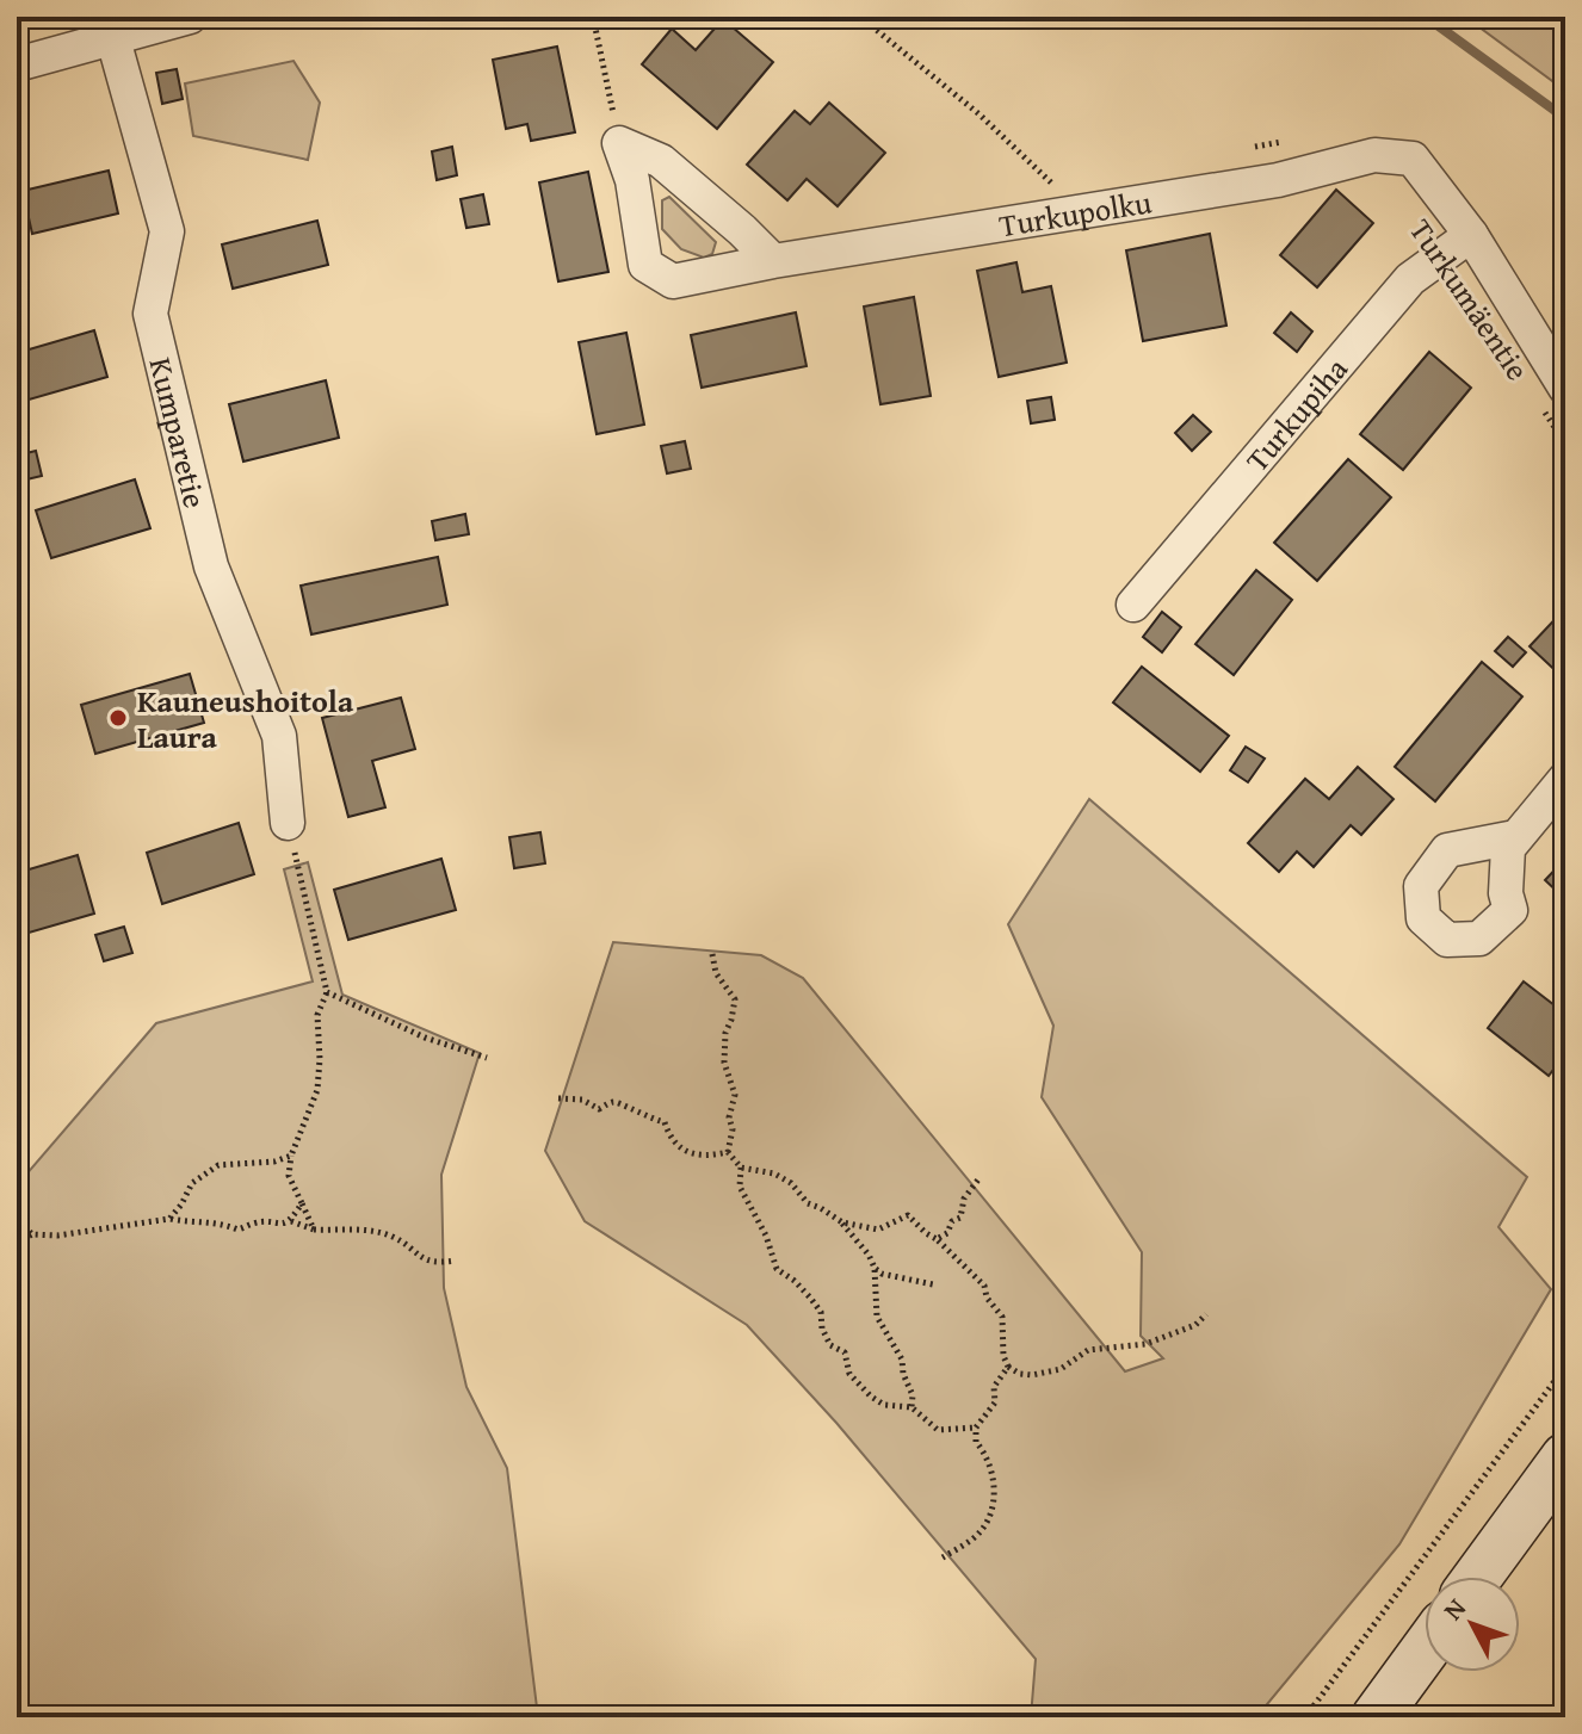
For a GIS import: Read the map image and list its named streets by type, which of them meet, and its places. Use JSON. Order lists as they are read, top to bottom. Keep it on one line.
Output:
{"streets":{"street":["Turkupolku","Turkumäentie","Turkupiha","Kumparetie"]},"crossings":[["Turkupolku","Turkumäentie"],["Turkumäentie","Turkupiha"]],"places":["Kauneushoitola Laura"],"north":"top left"}
